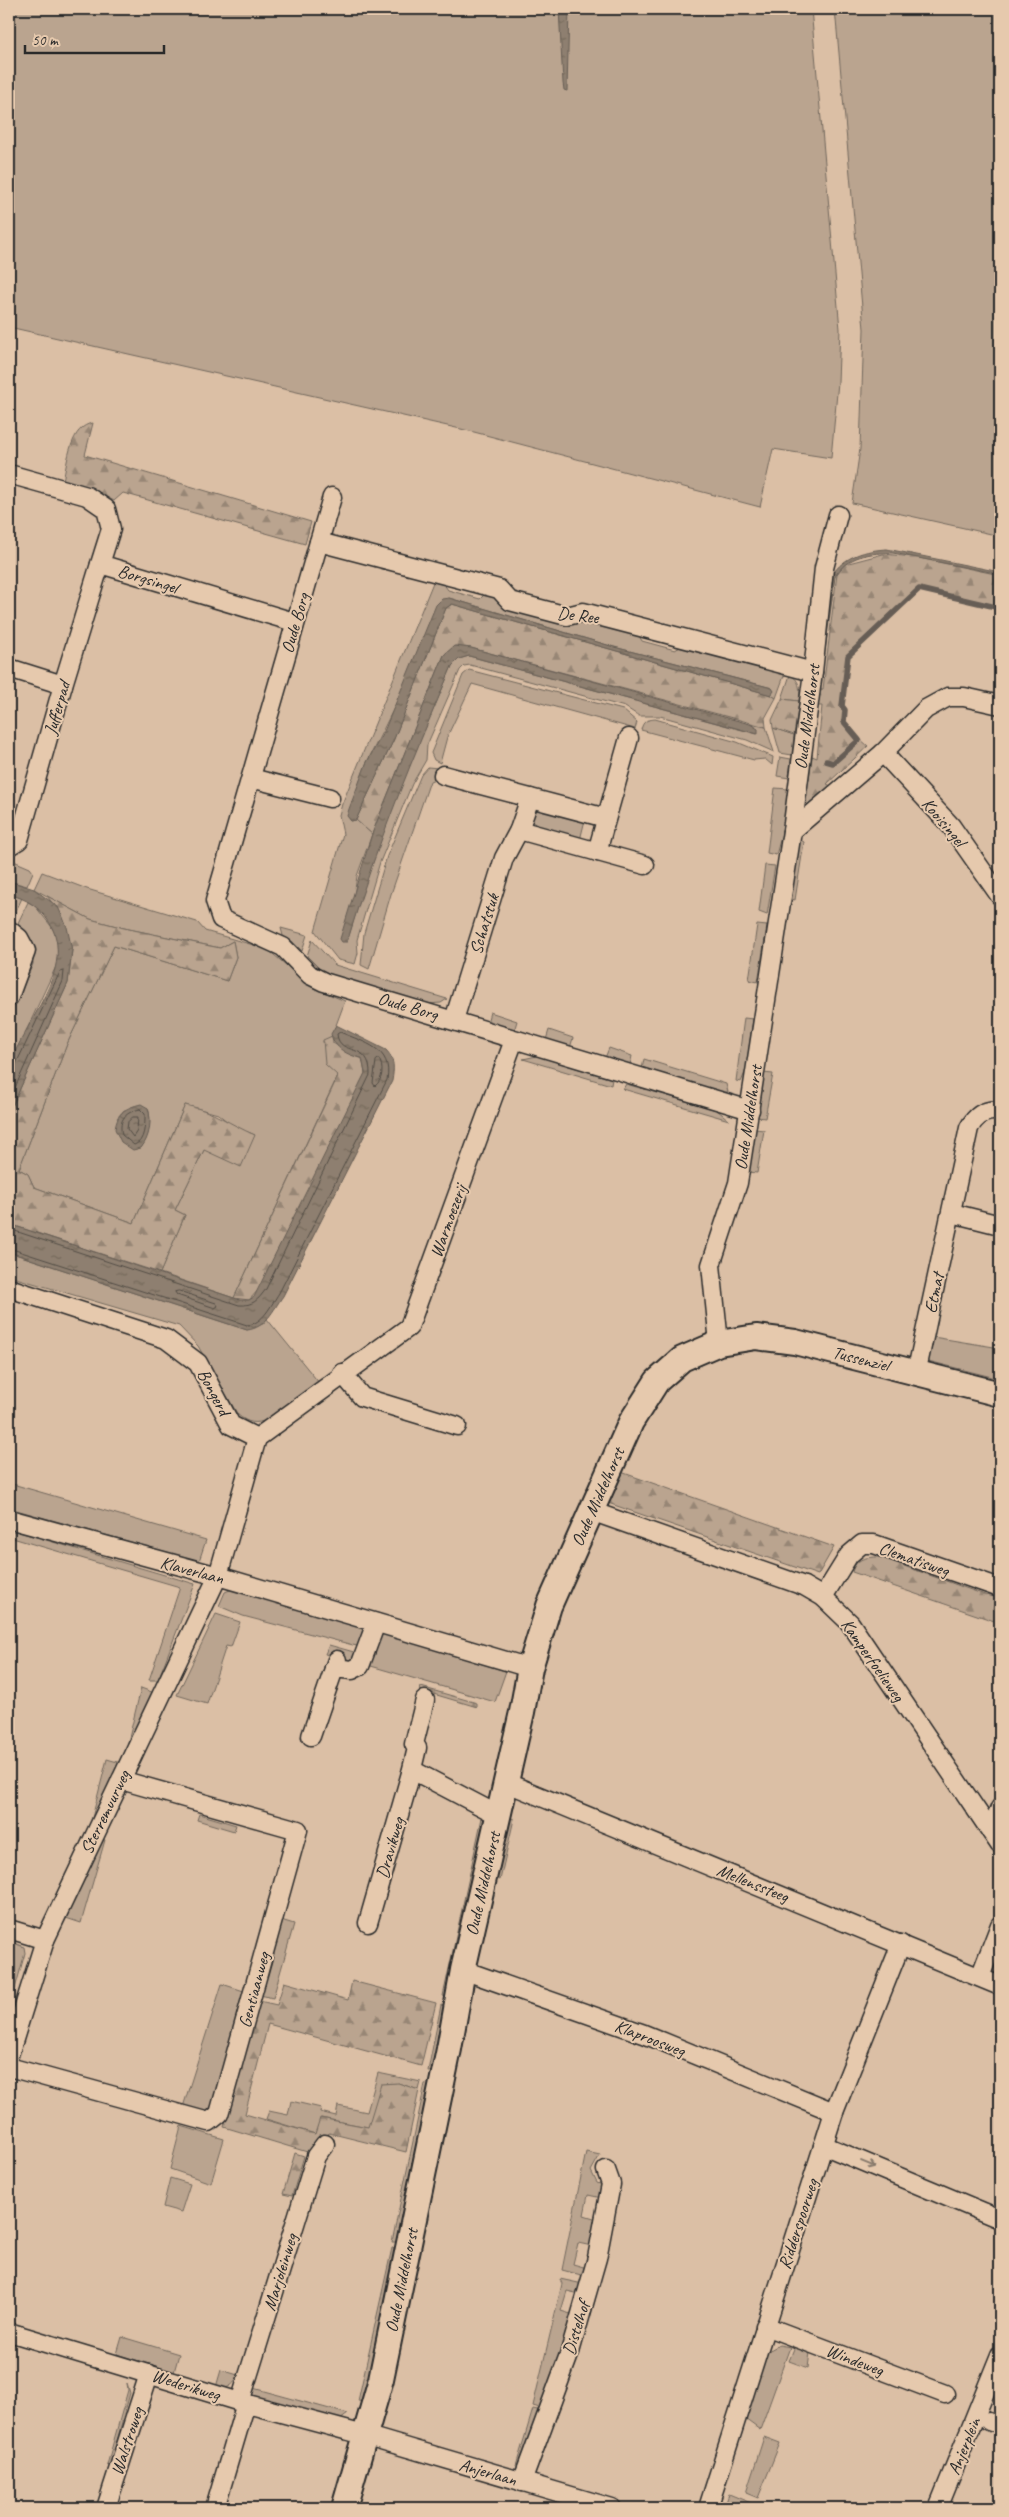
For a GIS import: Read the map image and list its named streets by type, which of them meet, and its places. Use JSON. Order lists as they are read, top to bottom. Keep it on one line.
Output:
{"streets":{"street":["Borgsingel","De Ree","Oude Borg","Jufferpad","Oude Middelhorst","Kooisingel","Schatstuk","Warmoezerij","Etmat","Tussenziel","Bongerd","Clematisweg","Klaverlaan","Kamperfoelieweg","Sterremuurweg","Dravikweg","Mellenssteeg","Gentiaanweg","Klaproosweg","Ridderspoorweg","Marjoleinweg","Distelhof","Windeweg","Wederikweg","Walstroweg","Anjerplein","Anjerlaan"]},"crossings":[["Borgsingel","Oude Borg"],["Borgsingel","Jufferpad"],["De Ree","Oude Borg"],["De Ree","Oude Middelhorst"],["Oude Borg","Oude Middelhorst"],["Oude Borg","Schatstuk"],["Oude Borg","Warmoezerij"],["Oude Middelhorst","Tussenziel"],["Oude Middelhorst","Klaverlaan"],["Oude Middelhorst","Kamperfoelieweg"],["Oude Middelhorst","Mellenssteeg"],["Oude Middelhorst","Klaproosweg"],["Oude Middelhorst","Wederikweg"],["Oude Middelhorst","Anjerlaan"],["Warmoezerij","Bongerd"],["Etmat","Tussenziel"],["Clematisweg","Kamperfoelieweg"],["Klaverlaan","Sterremuurweg"],["Sterremuurweg","Gentiaanweg"],["Mellenssteeg","Ridderspoorweg"],["Klaproosweg","Ridderspoorweg"],["Ridderspoorweg","Windeweg"],["Marjoleinweg","Wederikweg"],["Distelhof","Anjerlaan"],["Wederikweg","Walstroweg"],["Wederikweg","Anjerlaan"]],"scale_bar":"50 m"}
